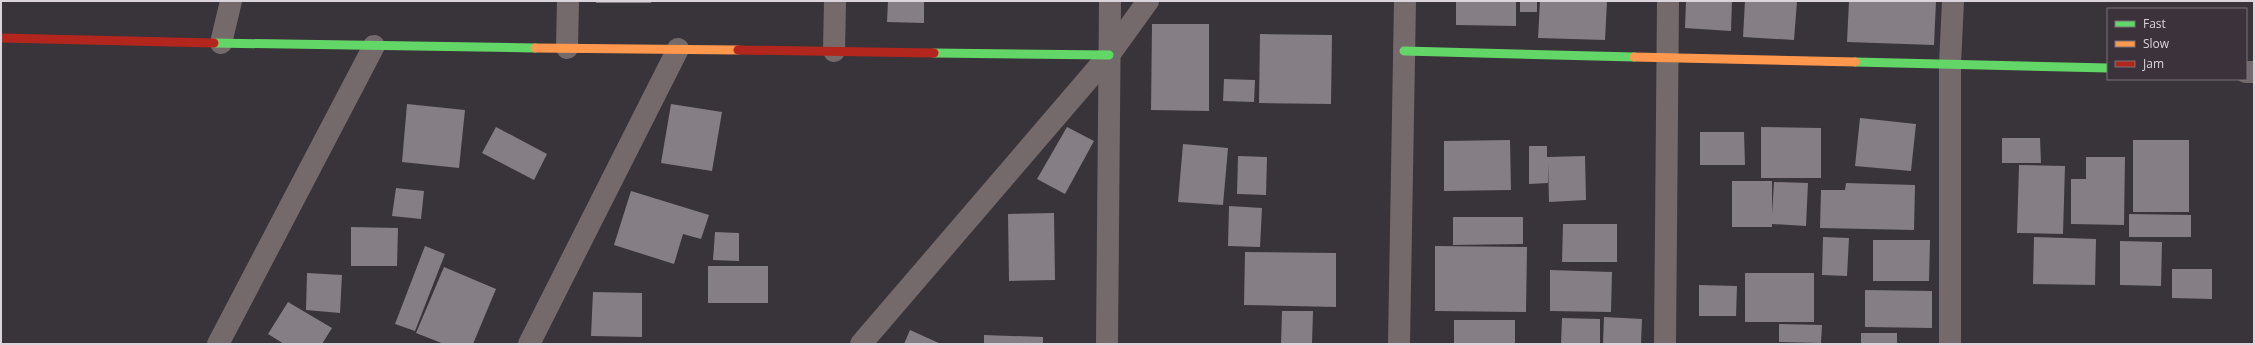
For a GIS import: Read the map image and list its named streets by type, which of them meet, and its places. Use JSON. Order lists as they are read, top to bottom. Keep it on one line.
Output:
{"legend":["Fast","Slow","Jam"]}
